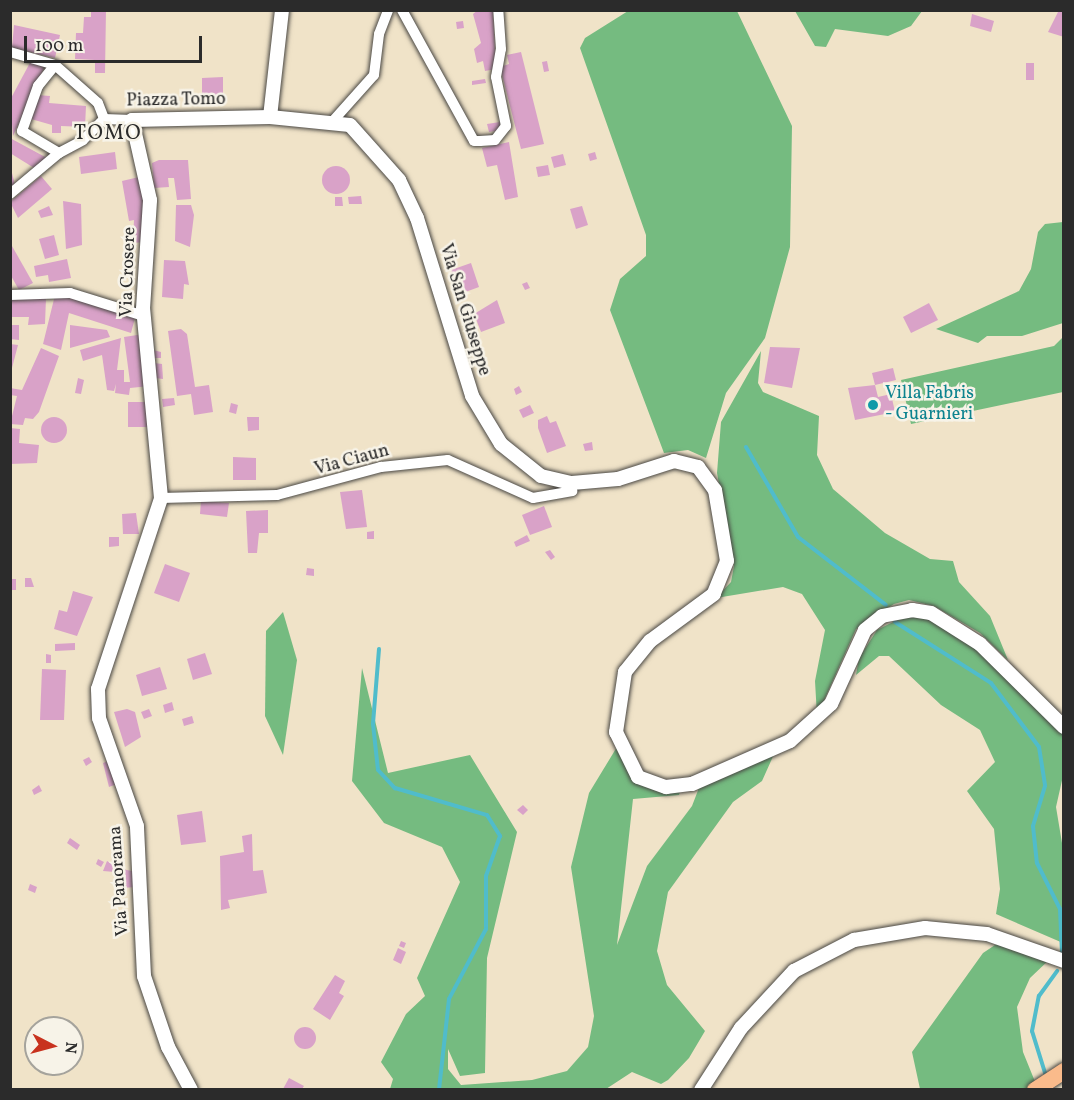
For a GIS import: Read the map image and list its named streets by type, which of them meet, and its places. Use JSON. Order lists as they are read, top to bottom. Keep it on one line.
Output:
{"streets":{"street":["Piazza Tomo","Via Crosere","Via San Giuseppe","Via Ciaun","Via Panorama"]},"crossings":[["Piazza Tomo","Via Crosere"],["Piazza Tomo","Via San Giuseppe"],["Via Crosere","Via Ciaun"],["Via Crosere","Via Panorama"],["Via San Giuseppe","Via Ciaun"],["Via Ciaun","Via Panorama"]],"districts":["TOMO"],"places":["Villa Fabris - Guarnieri"],"scale_bar":"100 m","north":"right"}
